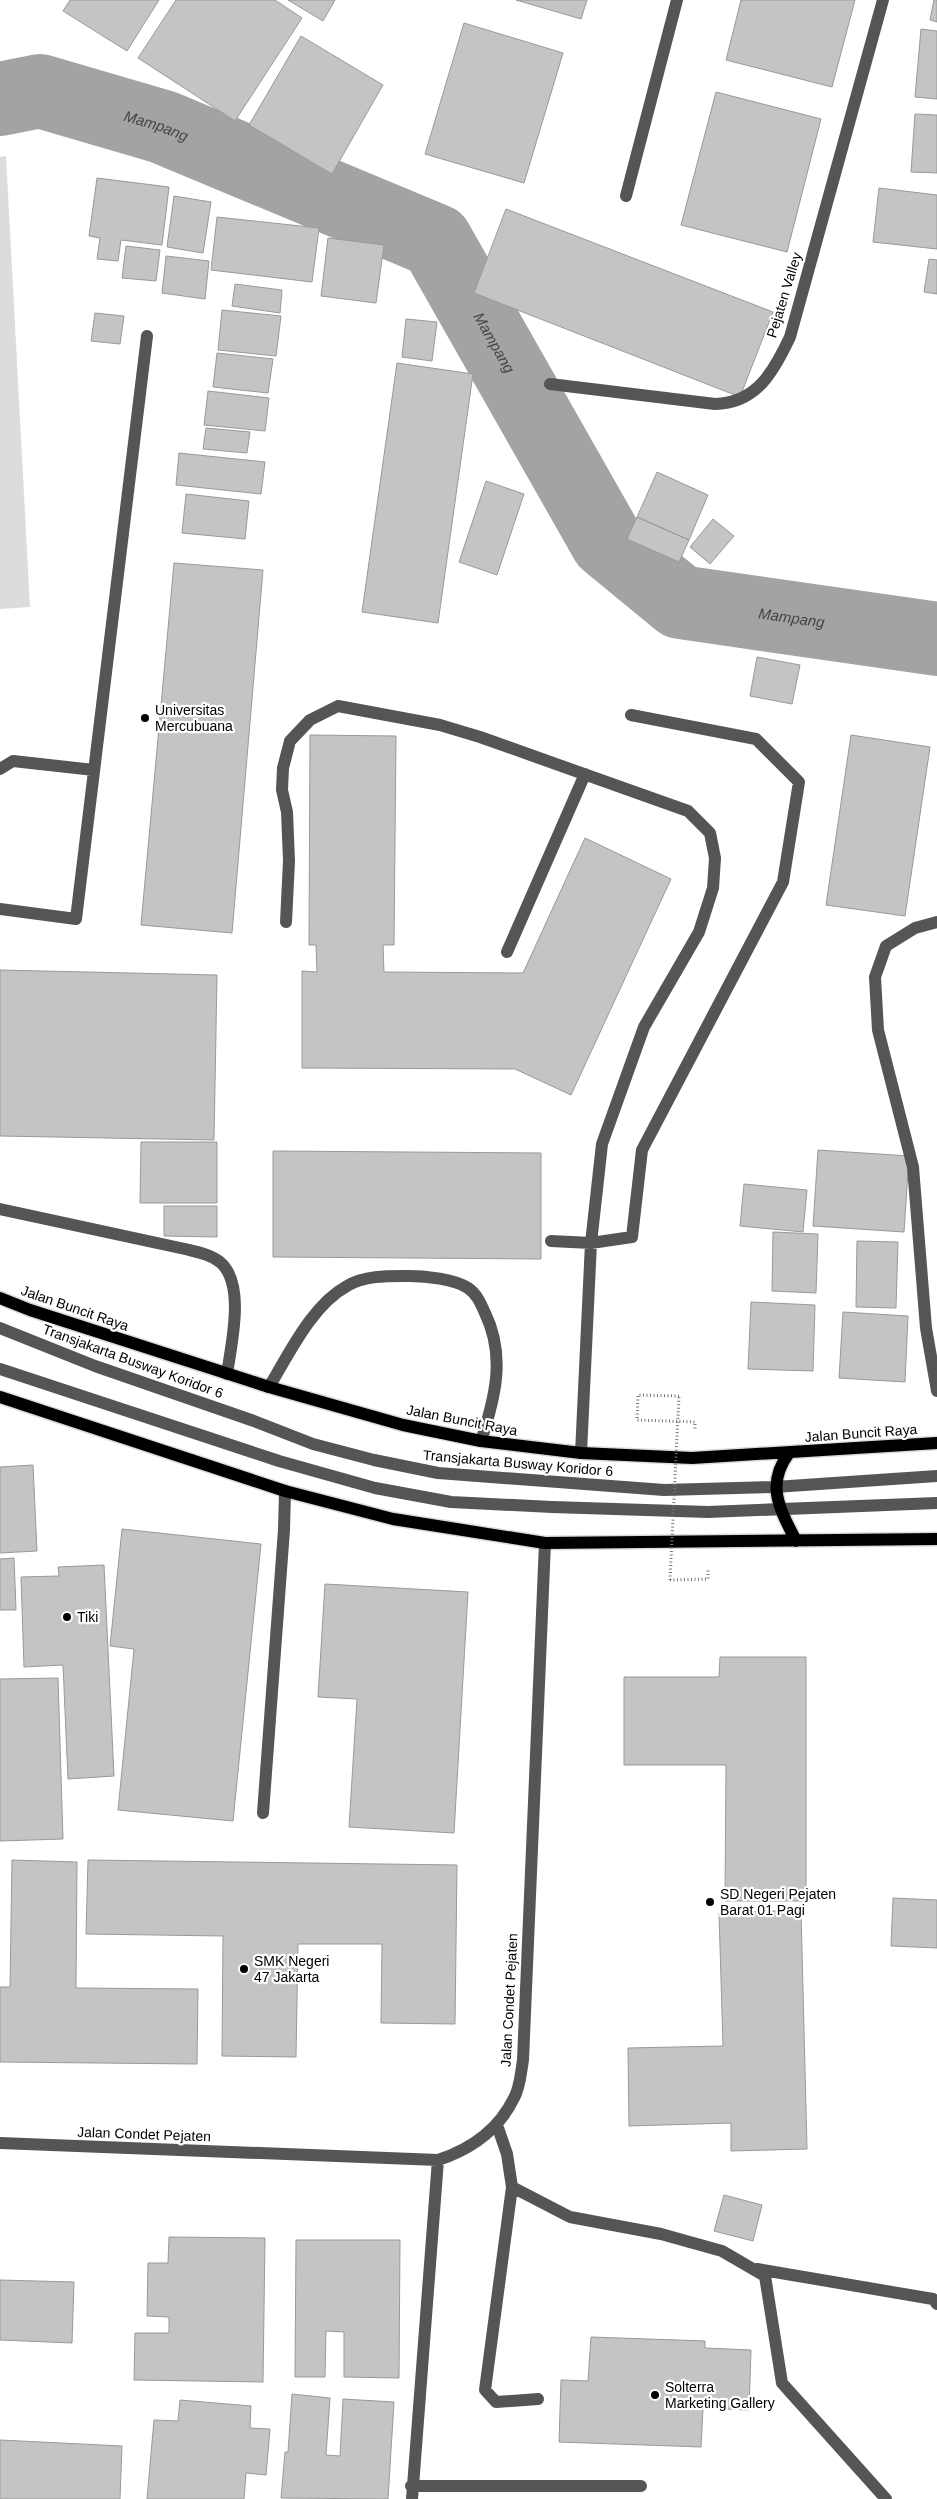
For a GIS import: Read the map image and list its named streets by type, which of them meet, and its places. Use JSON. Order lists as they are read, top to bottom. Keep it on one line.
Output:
{"streets":{"main road":["Jalan Buncit Raya"],"street":["Pejaten Valley","Transjakarta Busway Koridor 6","Jalan Condet Pejaten"]},"water":["Mampang"],"places":["Universitas Mercubuana","Tiki","SD Negeri Pejaten Barat 01 Pagi","SMK Negeri 47 Jakarta","Solterra Marketing Gallery"]}
